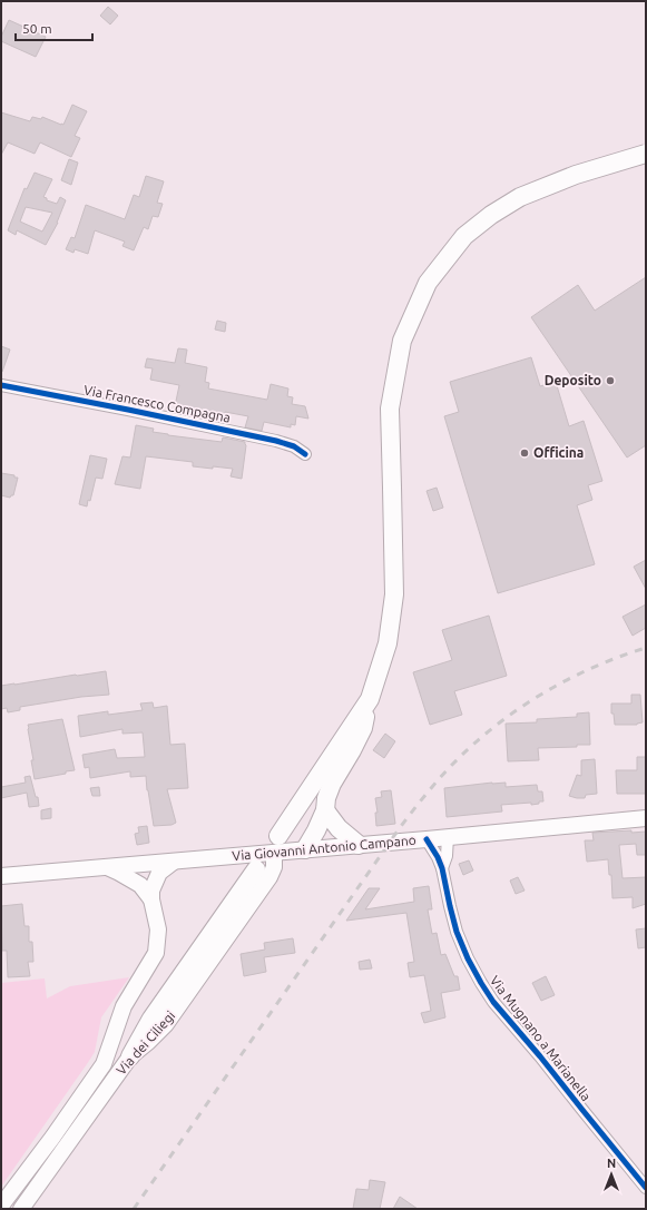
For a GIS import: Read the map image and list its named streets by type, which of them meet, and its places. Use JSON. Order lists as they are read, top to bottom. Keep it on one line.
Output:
{"streets":{"main road":["Via Giovanni Antonio Campano","Via dei Ciliegi"],"street":["Via Francesco Compagna","Via Mugnano a Marianella"]},"crossings":[["Via Giovanni Antonio Campano","Via Mugnano a Marianella"],["Via Giovanni Antonio Campano","Via dei Ciliegi"]],"places":["Deposito","Officina"],"scale_bar":"50 m","north":"top"}
